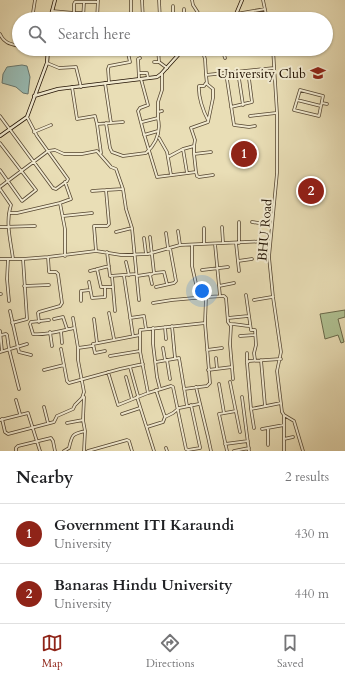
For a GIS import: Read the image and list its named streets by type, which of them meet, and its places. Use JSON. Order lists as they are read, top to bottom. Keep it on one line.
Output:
{"streets":{"street":["BHU Road"]},"places":{"school or university":["University Club"]},"page":{"search":"Search here","pins":["1","2"],"heading":["Nearby","2 results"],"list":[{"mark":"1","name":"Government ITI Karaundi","note":"University","value":"430 m"},{"mark":"2","name":"Banaras Hindu University","note":"University","value":"440 m"}],"nav":["Map","Directions","Saved"]}}
